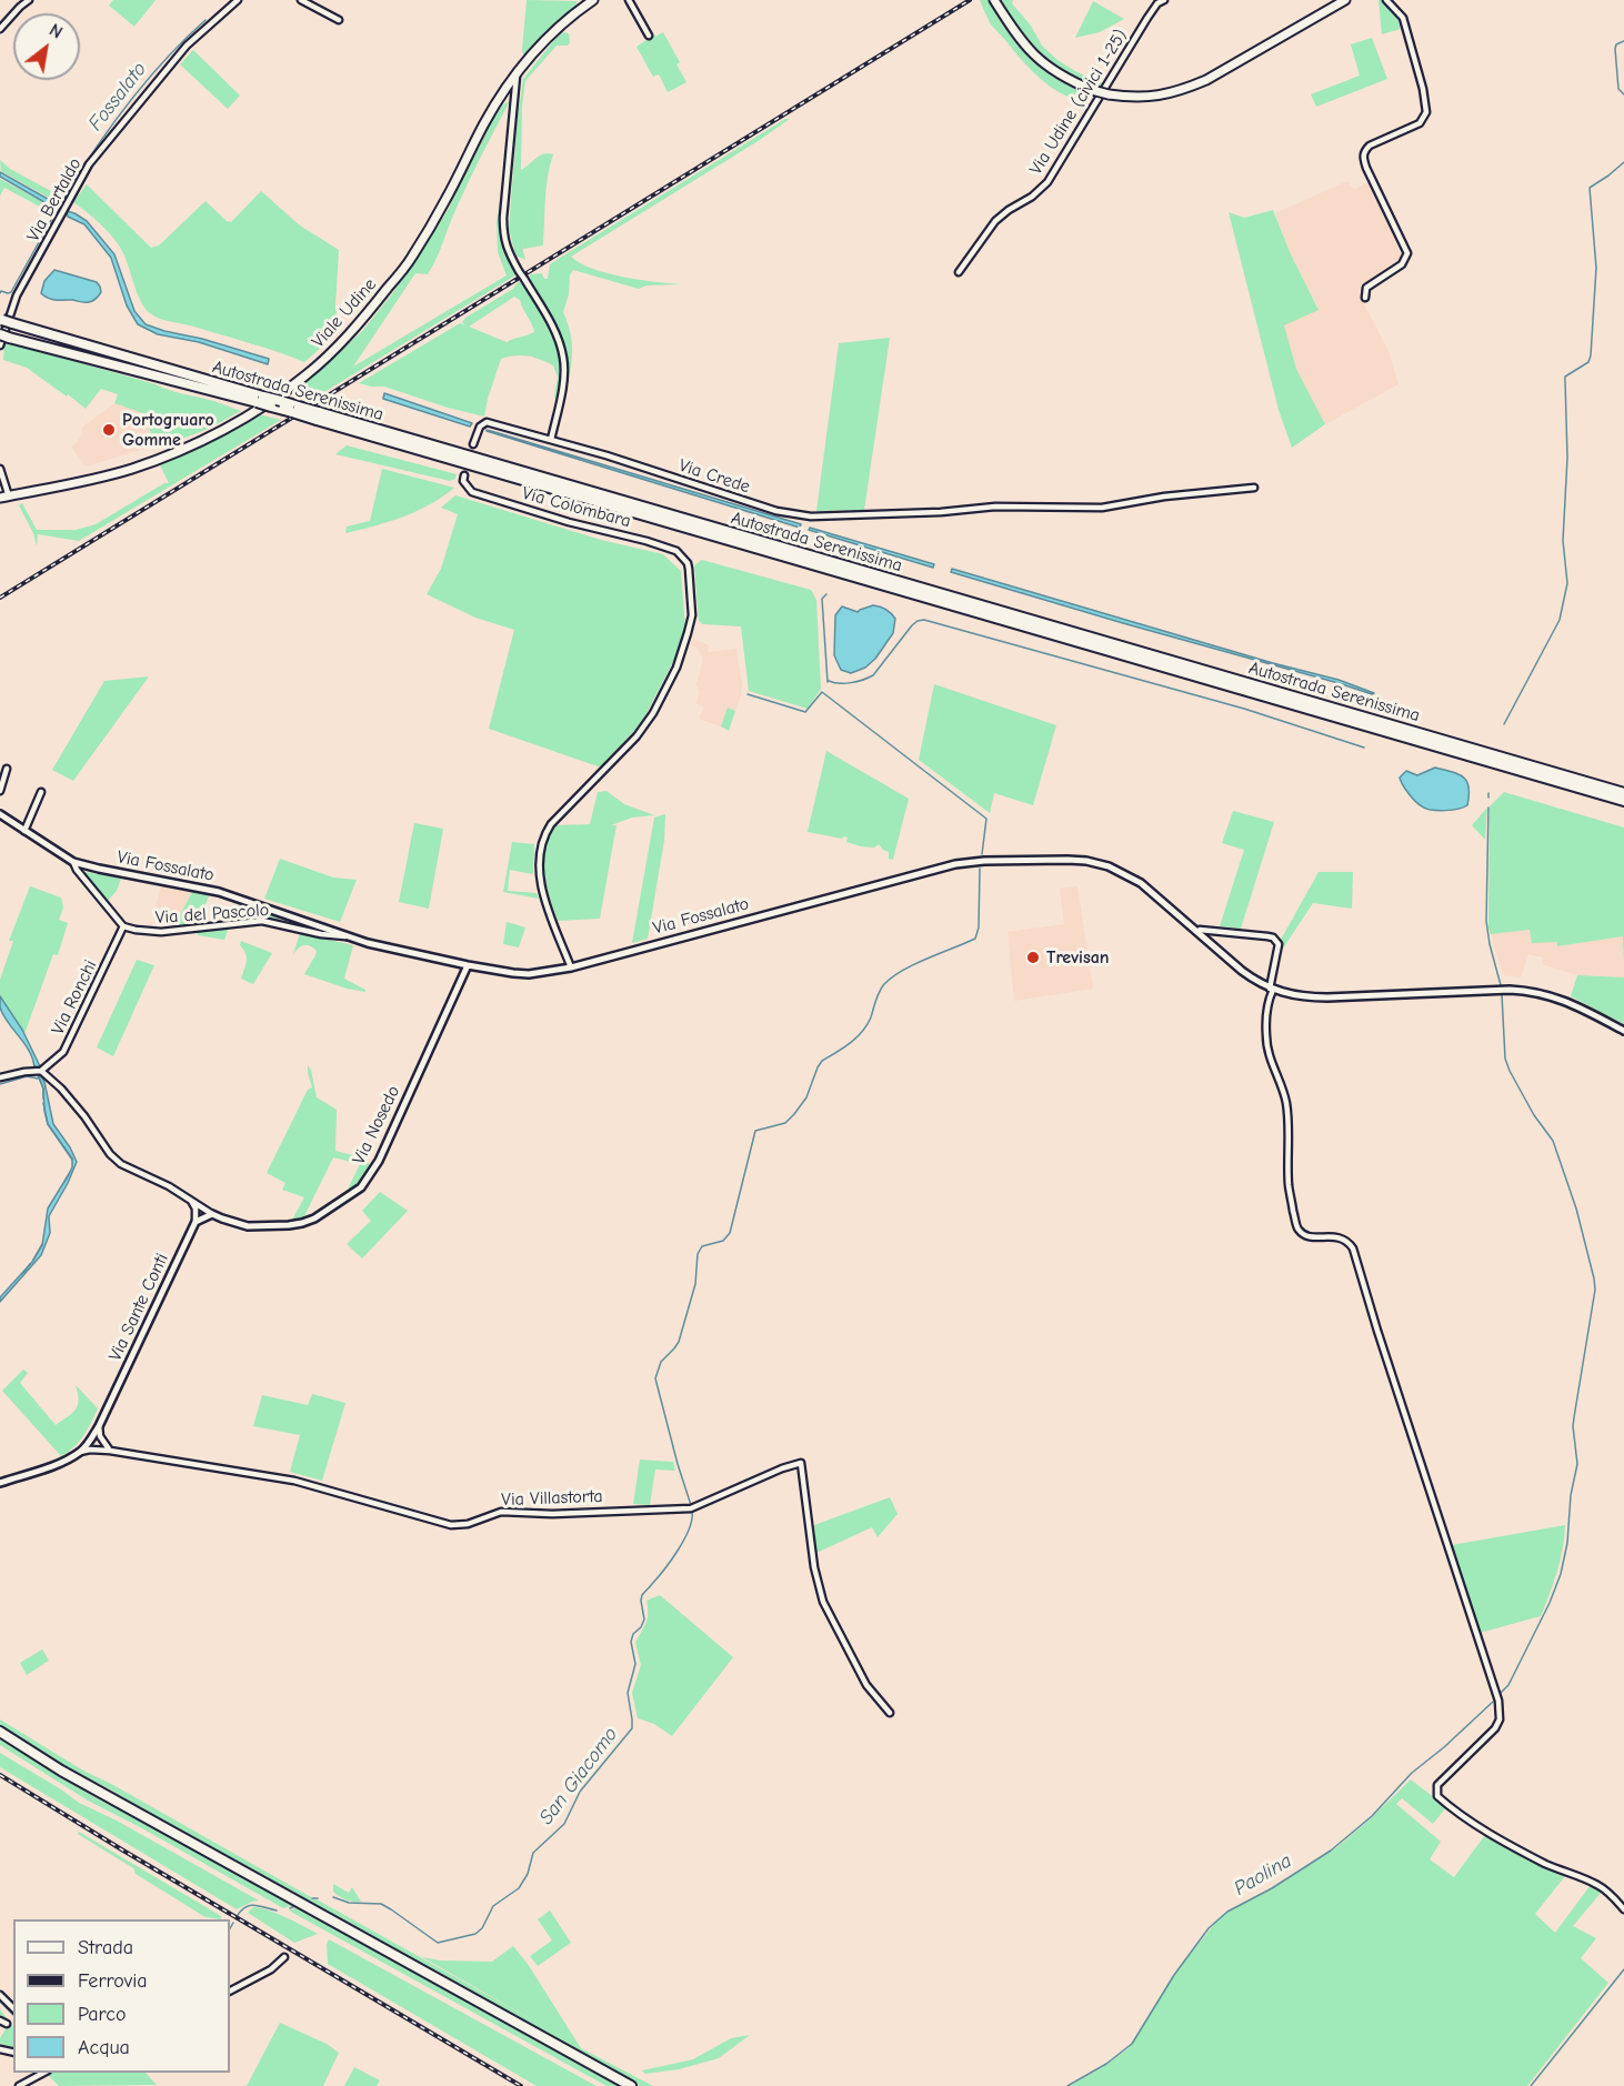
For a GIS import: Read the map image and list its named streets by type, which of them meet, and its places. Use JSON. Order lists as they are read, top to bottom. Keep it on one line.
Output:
{"streets":{"highway":["Autostrada Serenissima"],"main road":["Viale Udine"],"street":["Via Udine (civici 1-25)","Via Bertaldo","Via Crede","Via Colombara","Via Fossalato","Via del Pascolo","Via Ronchi","Via Nosedo","Via Sante Conti","Via Villastorta"]},"crossings":[["Via Colombara","Via Fossalato"],["Via Fossalato","Via del Pascolo"],["Via Fossalato","Via Nosedo"],["Via del Pascolo","Via Ronchi"],["Via Ronchi","Via Nosedo"],["Via Sante Conti","Via Villastorta"]],"water":["Fossalato","San Giacomo","Paolina"],"places":["Portogruaro Gomme","Trevisan"],"legend":["Strada","Ferrovia","Parco","Acqua"],"north":"top right"}
